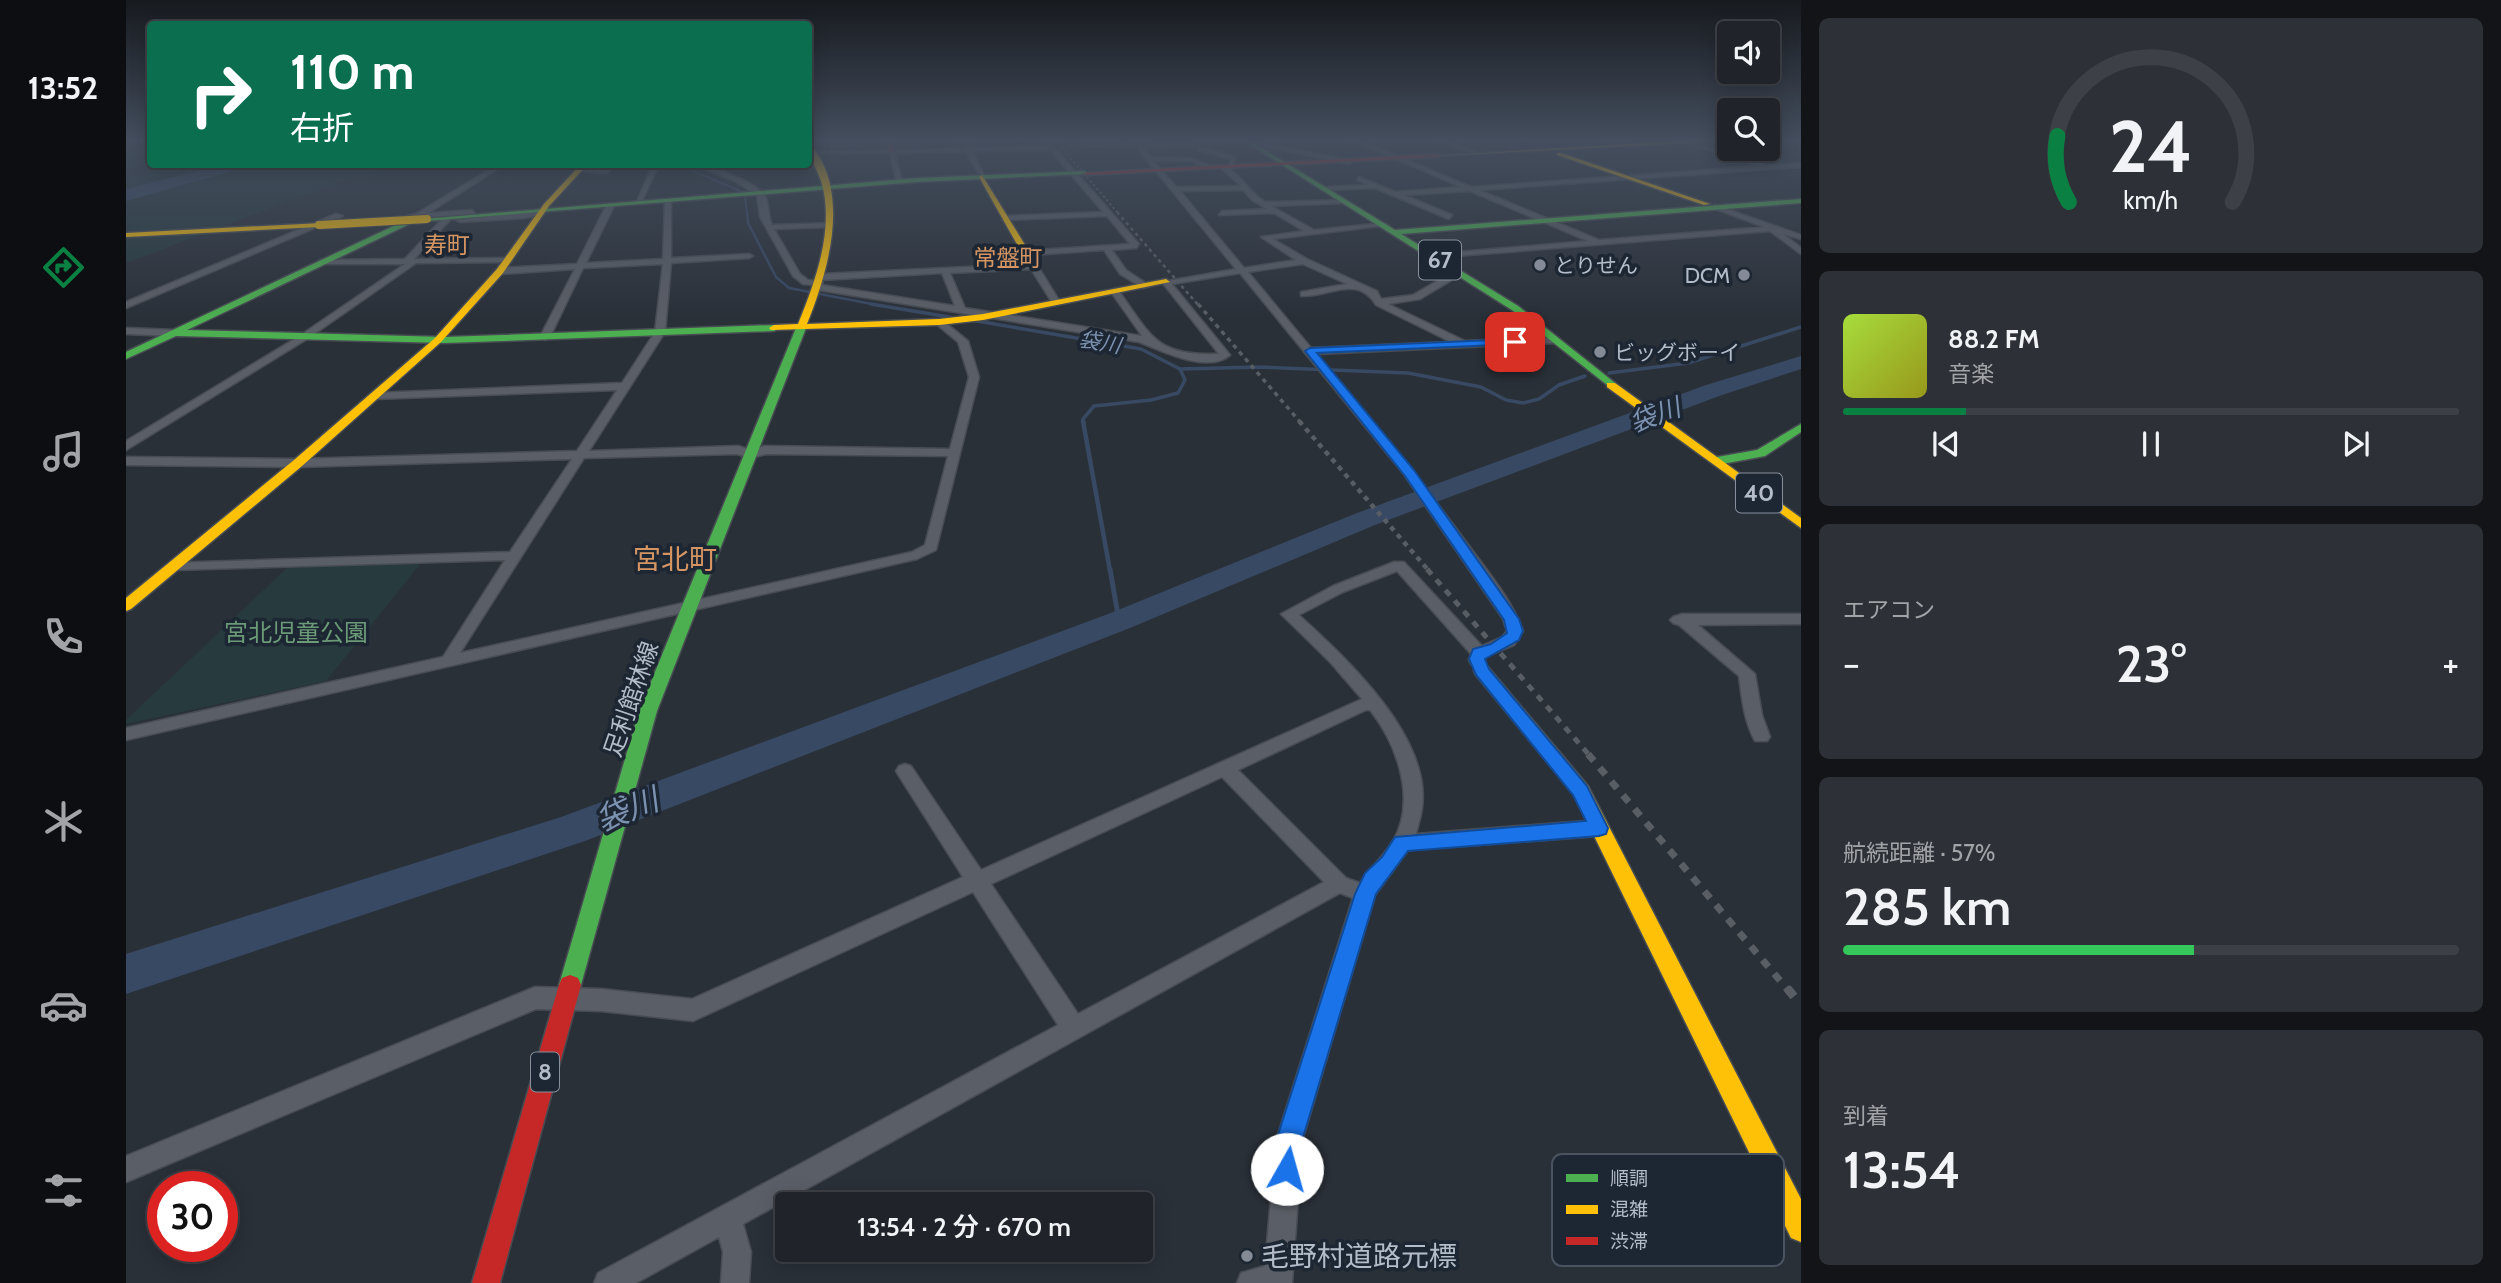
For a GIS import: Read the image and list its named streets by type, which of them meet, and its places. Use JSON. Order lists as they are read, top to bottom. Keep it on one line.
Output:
{"streets":{"street":["67","40","足利館林線","8"]},"crossings":[["67","40"]],"districts":["寿町","常盤町","宮北町"],"water":["袋川"],"parks":["宮北児童公園"],"places":["とりせん","DCM","ビッグボーイ","毛野村道路元標"],"legend":["順調","混雑","渋滞"],"page":{"tabs":"13:52","turn":["110 m","右折"],"song":["88.2 FM","音楽"],"tile":["エアコン",["航続距離 · 57%","285 km"],["到着","13:54"]],"heat":["−","23°","+"],"limit":"30","trip":"13:54 · 2 分 · 670 m","gauge":["24","km/h"]}}
